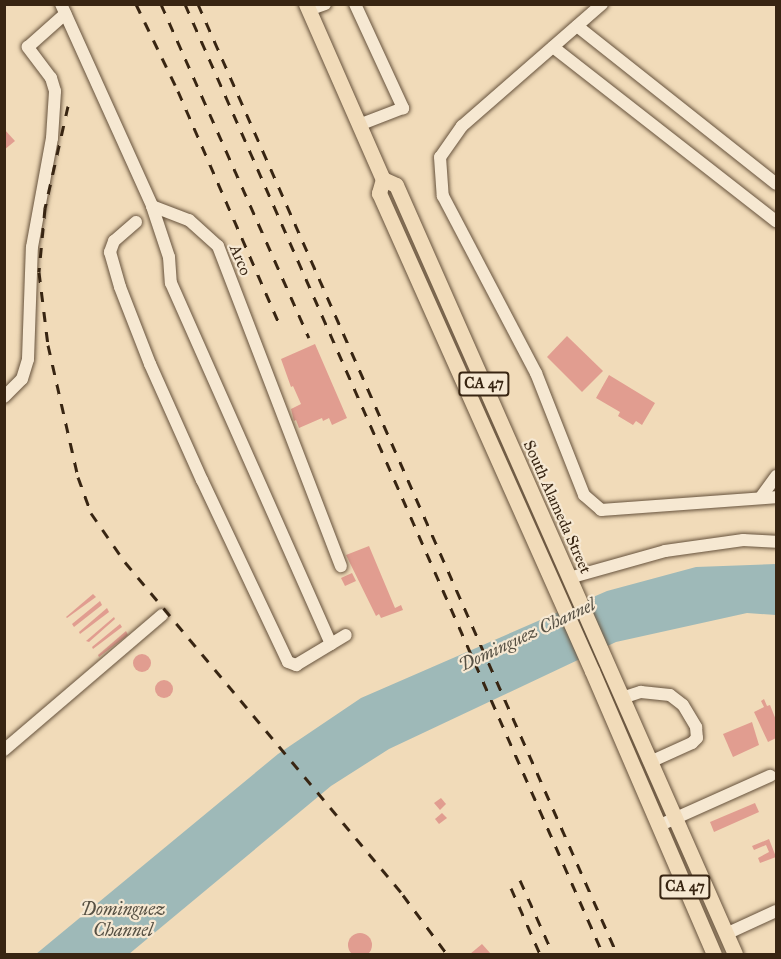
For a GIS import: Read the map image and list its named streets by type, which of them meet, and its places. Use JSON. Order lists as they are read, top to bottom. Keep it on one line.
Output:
{"streets":{"main road":["CA 47","South Alameda Street"],"lane":["Arco"]},"water":["Dominguez Channel"]}
